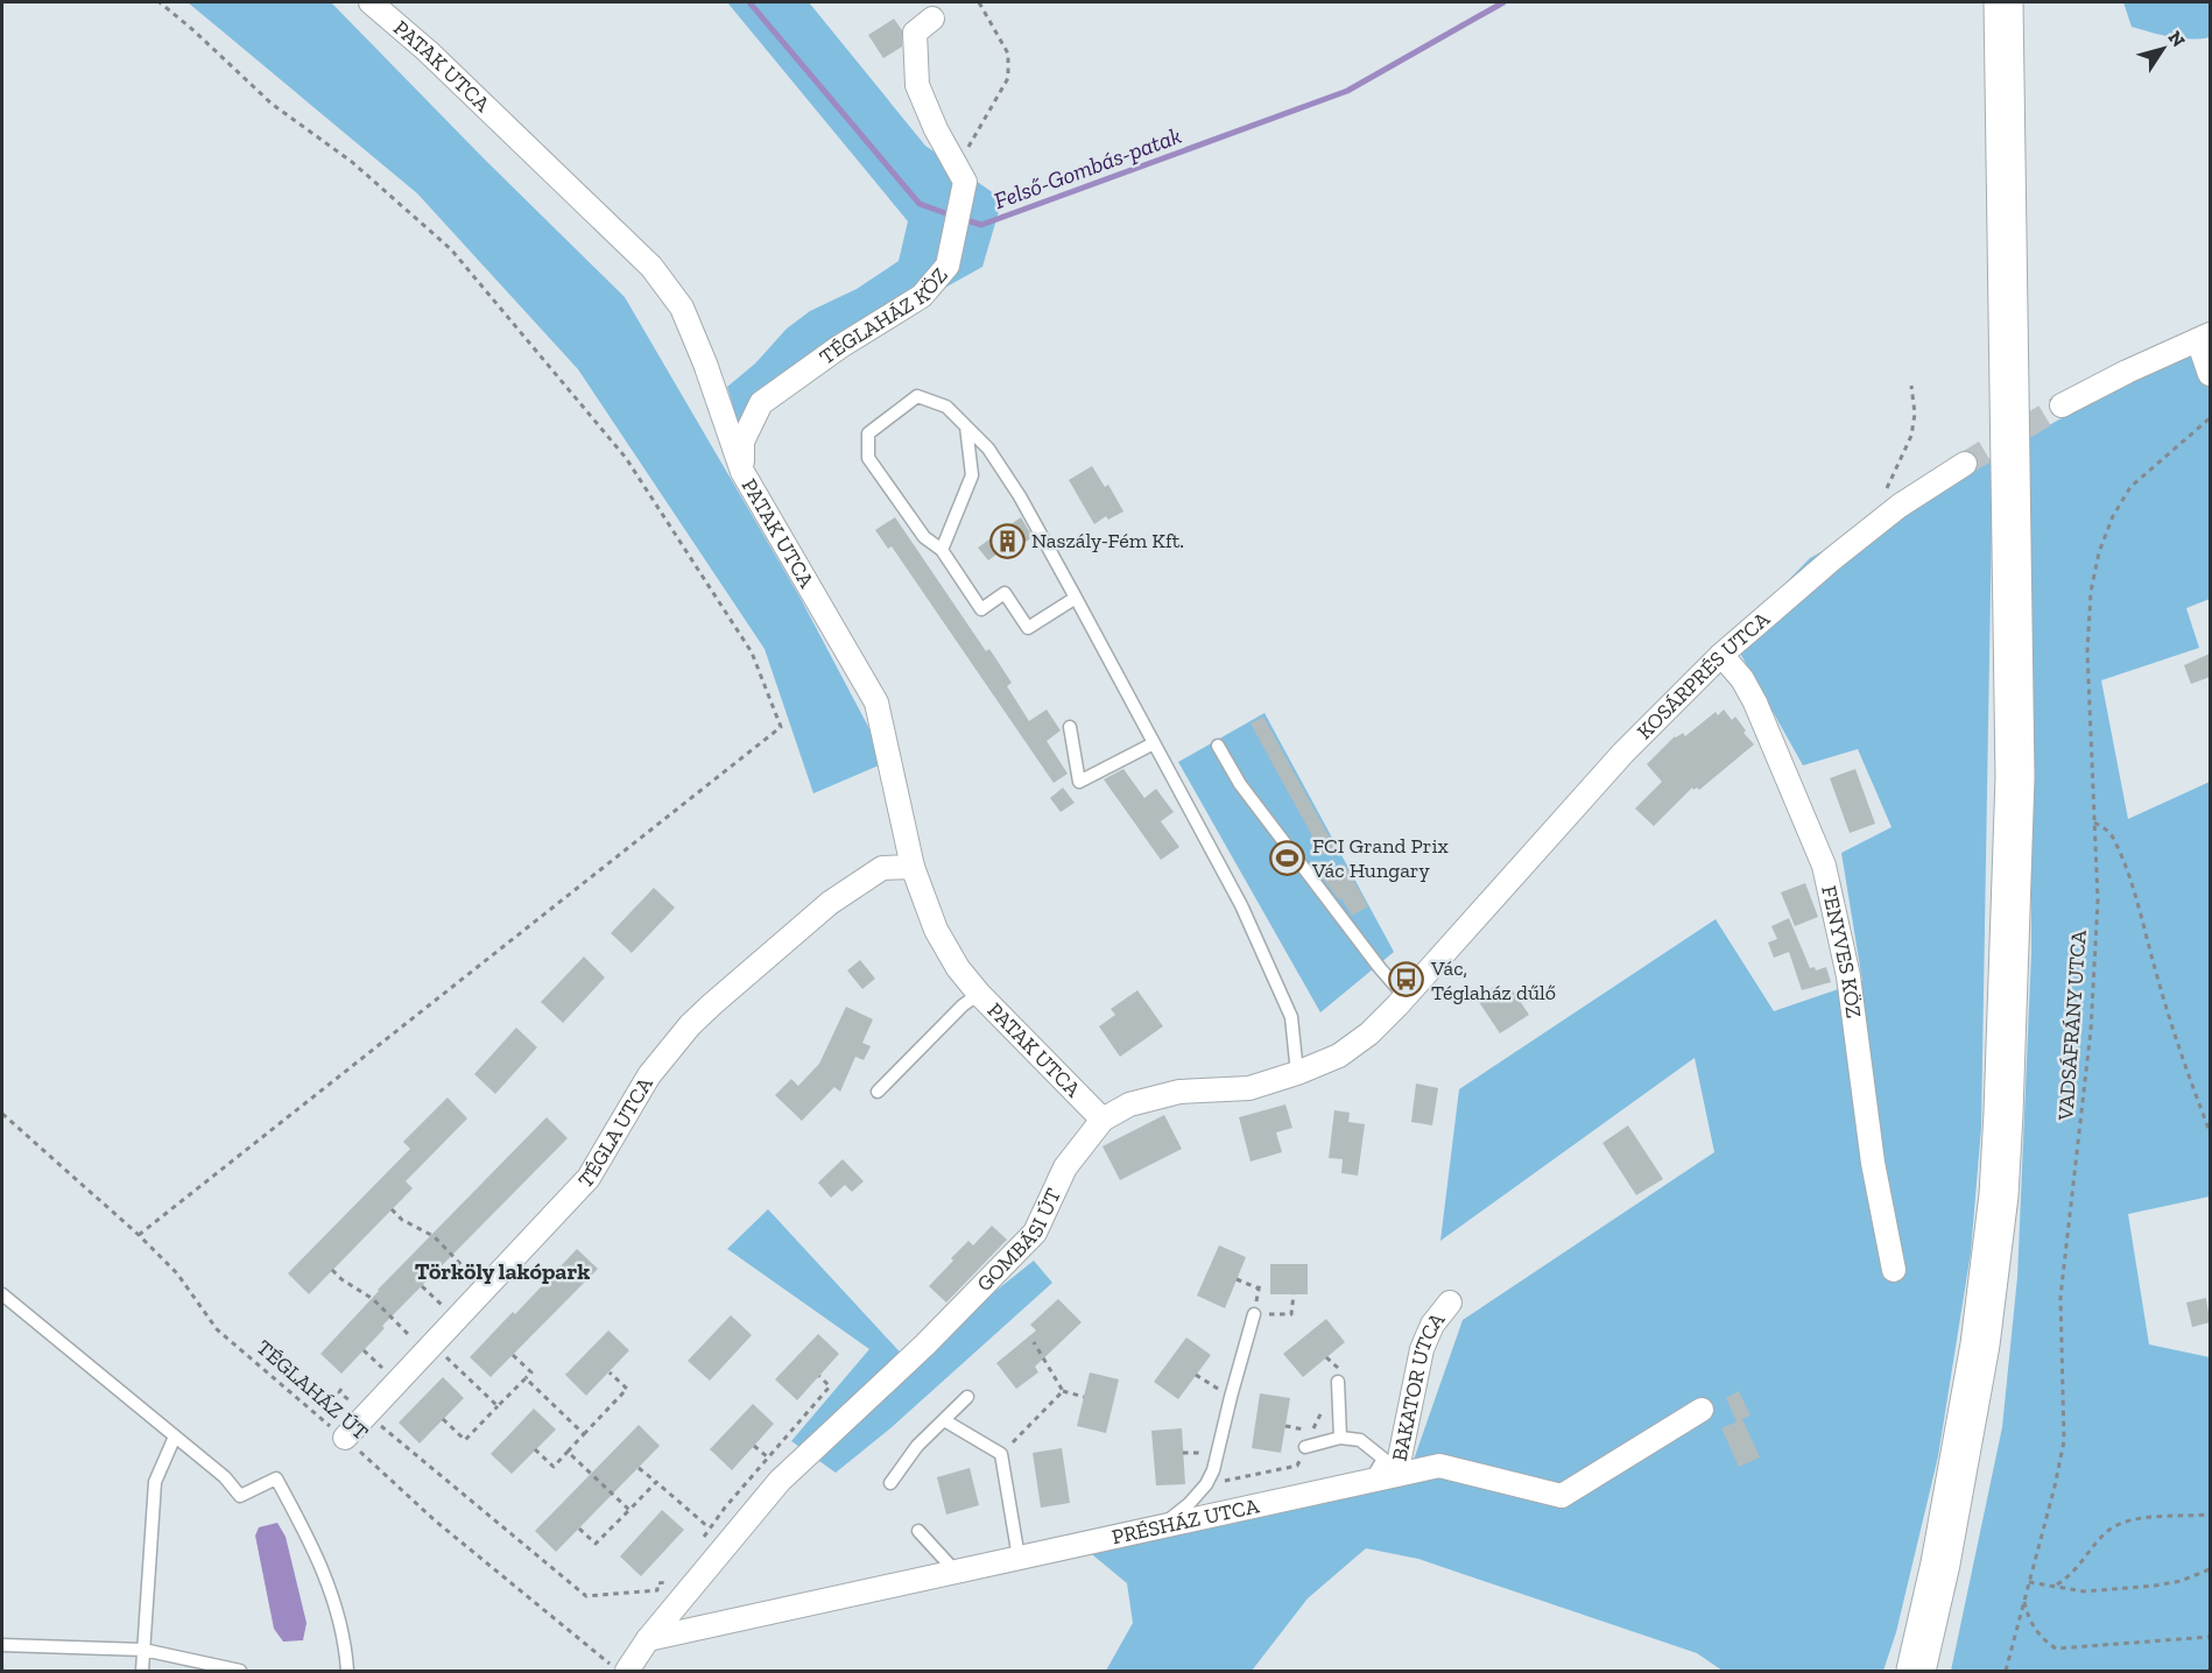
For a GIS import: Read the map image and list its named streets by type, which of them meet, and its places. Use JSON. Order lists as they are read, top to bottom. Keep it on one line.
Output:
{"streets":{"street":["PATAK UTCA","TÉGLAHÁZ KÖZ","KOSÁRPRÉS UTCA","FENYVES KÖZ","TÉGLA UTCA","GOMBÁSI ÚT","BAKATOR UTCA","PRÉSHÁZ UTCA"],"path":["VADSÁFRÁNY UTCA","TÉGLAHÁZ ÚT"]},"crossings":[["PATAK UTCA","TÉGLAHÁZ KÖZ"],["PATAK UTCA","TÉGLA UTCA"],["PATAK UTCA","GOMBÁSI ÚT"],["KOSÁRPRÉS UTCA","FENYVES KÖZ"],["KOSÁRPRÉS UTCA","GOMBÁSI ÚT"],["TÉGLA UTCA","TÉGLAHÁZ ÚT"],["GOMBÁSI ÚT","TÉGLAHÁZ ÚT"],["GOMBÁSI ÚT","PRÉSHÁZ UTCA"],["BAKATOR UTCA","PRÉSHÁZ UTCA"]],"districts":["Törköly lakópark"],"water":["Felső-Gombás-patak"],"places":{"building":["Naszály-Fém Kft."],"sports":["FCI Grand Prix Vác Hungary"],"bus stop":["Vác, Téglaház dűlő"]},"north":"top right"}
